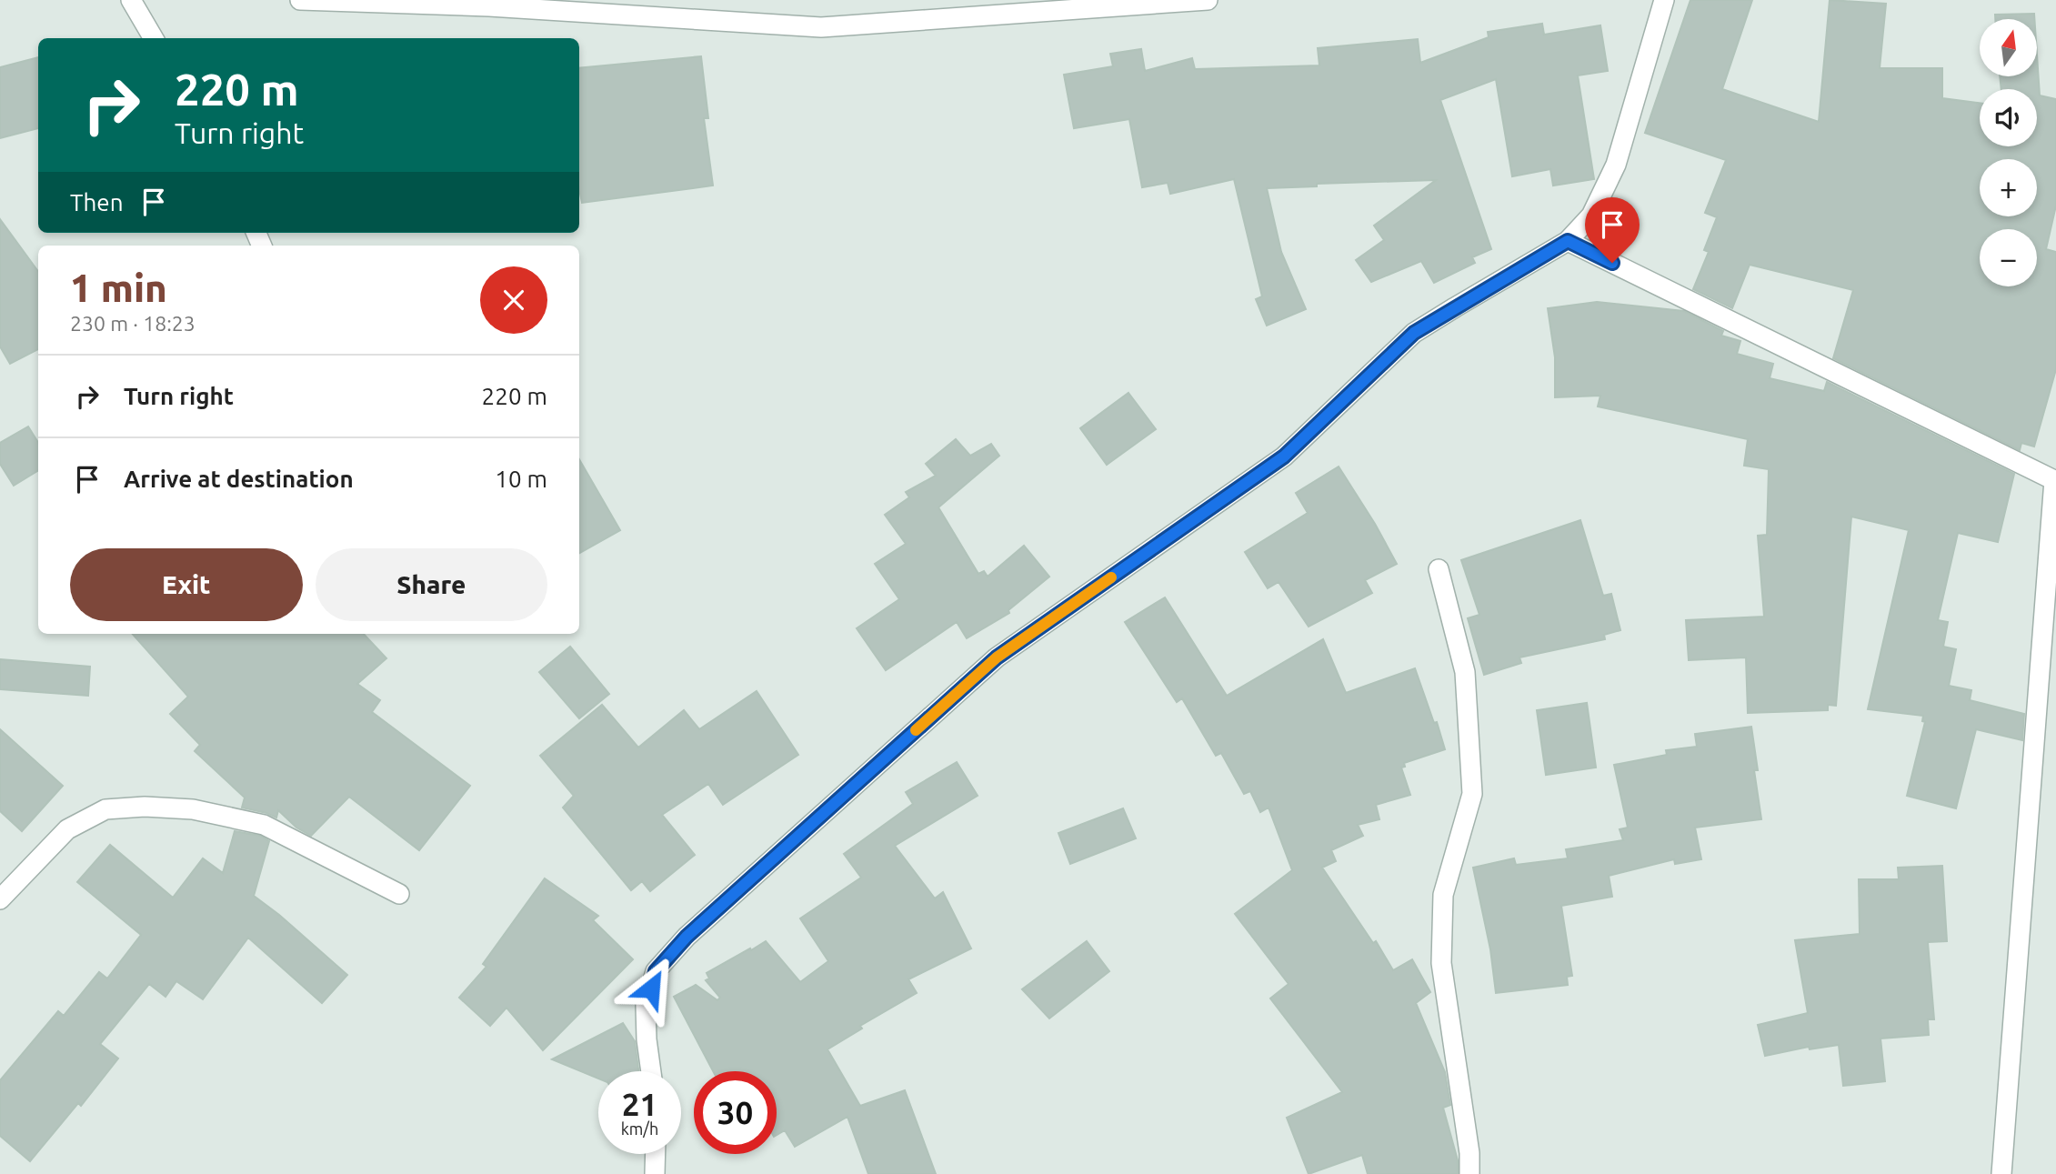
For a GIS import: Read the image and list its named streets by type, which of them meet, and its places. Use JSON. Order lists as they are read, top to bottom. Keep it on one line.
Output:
{"north":"top","page":{"map_buttons":["+","−"],"turn":["220 m","Turn right"],"then":"Then","heading":["1 min","230 m · 18:23"],"list":[{"name":"Turn right","value":"220 m"},{"name":"Arrive at destination","value":"10 m"}],"buttons":["Exit","Share"],"speed":"21 km/h","limit":"30"}}
